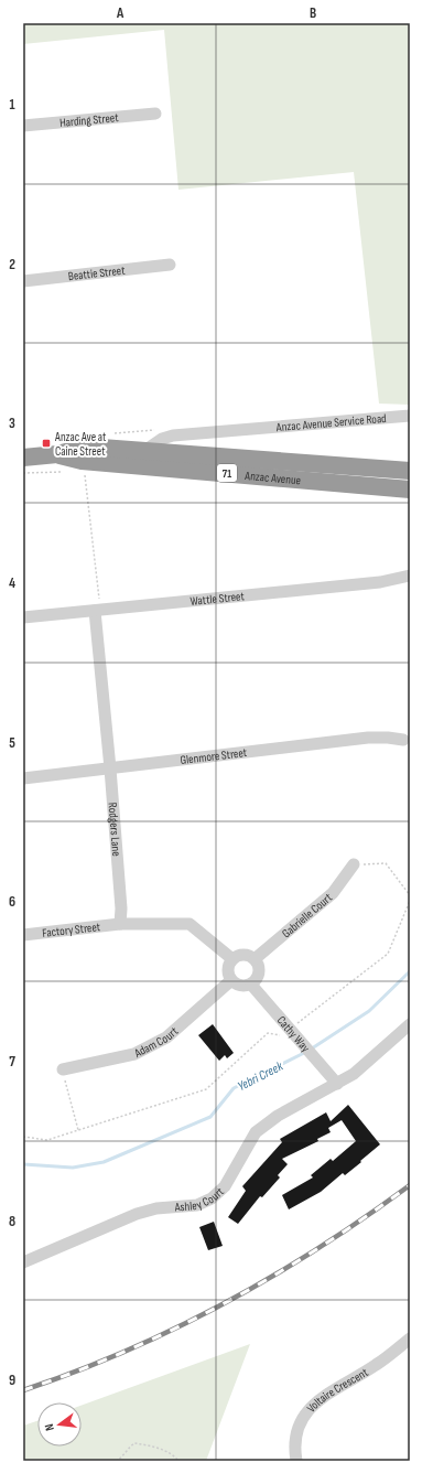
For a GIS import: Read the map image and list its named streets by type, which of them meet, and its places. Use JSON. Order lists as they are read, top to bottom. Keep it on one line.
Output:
{"streets":{"highway":["71","Anzac Avenue"],"street":["Harding Street","Beattie Street","Anzac Avenue Service Road","Wattle Street","Glenmore Street","Rodgers Lane","Gabrielle Court","Factory Street","Cathy Way","Adam Court","Ashley Court","Voltaire Crescent"]},"crossings":[["Anzac Avenue Service Road","Anzac Avenue"],["Wattle Street","Rodgers Lane"],["Glenmore Street","Rodgers Lane"],["Rodgers Lane","Factory Street"],["Gabrielle Court","Cathy Way"],["Gabrielle Court","Adam Court"],["Cathy Way","Adam Court"],["Cathy Way","Ashley Court"]],"water":["Yebri Creek"],"places":{"transit":["Anzac Ave at Caine Street"]},"north":"left","grid":{"columns":["A","B"],"rows":["1","2","3","4","5","6","7","8","9"]}}
